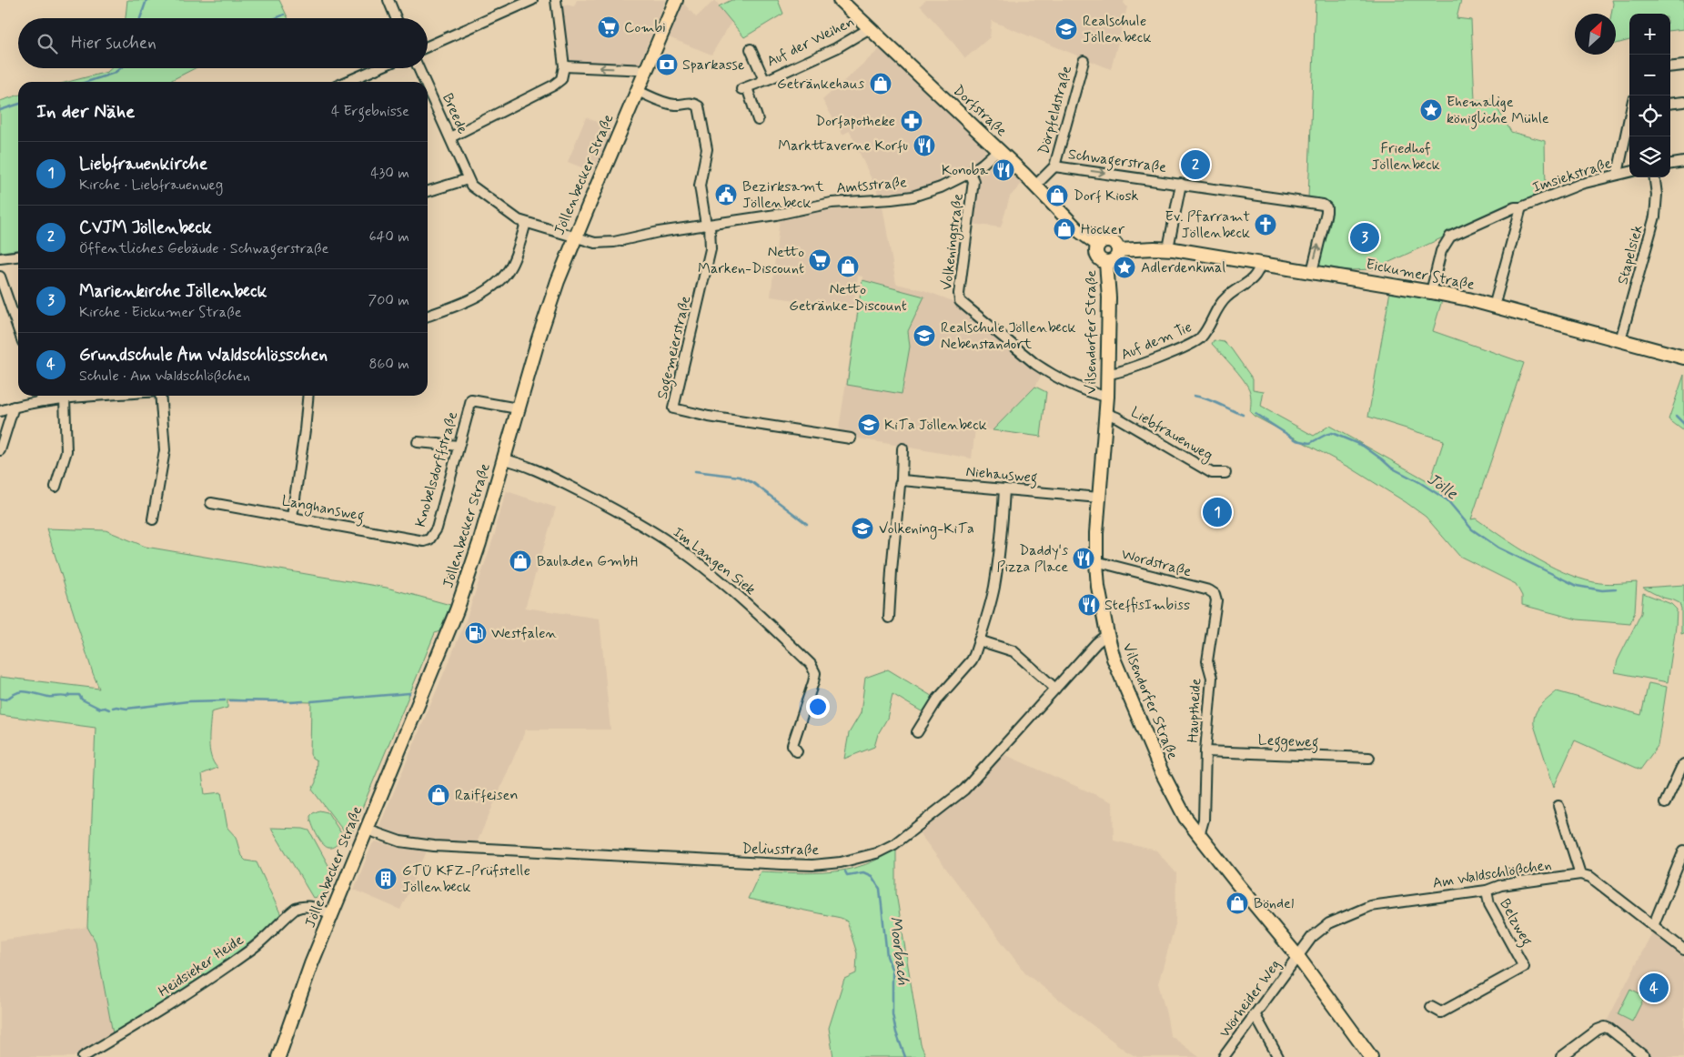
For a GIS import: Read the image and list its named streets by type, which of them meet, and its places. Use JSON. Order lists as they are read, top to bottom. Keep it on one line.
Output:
{"streets":{"main road":["Dorfstraße","Jöllenbecker Straße","Eickumer Straße","Vilsendorfer Straße"],"street":["Auf der Weihen","Dörpfeldstraße","Breede","Schwagerstraße","Imsiekstraße","Amtsstraße","Volkeningstraße","Stapelsiek","Auf dem Tie","Sogemeierstraße","Liebfrauenweg","Knobelsdorffstraße","Niehausweg","Langhansweg","Im Langen Siek","Wordstraße","Hauptheide","Leggeweg","Deliusstraße","Am Waldschlößchen","Belzweg","Heidsieker Heide","Wörheider Weg"]},"crossings":[["Auf der Weihen","Dorfstraße"],["Dörpfeldstraße","Dorfstraße"],["Dörpfeldstraße","Schwagerstraße"],["Dorfstraße","Amtsstraße"],["Dorfstraße","Eickumer Straße"],["Dorfstraße","Vilsendorfer Straße"],["Breede","Amtsstraße"],["Schwagerstraße","Eickumer Straße"],["Jöllenbecker Straße","Amtsstraße"],["Jöllenbecker Straße","Knobelsdorffstraße"],["Jöllenbecker Straße","Im Langen Siek"],["Jöllenbecker Straße","Deliusstraße"],["Jöllenbecker Straße","Heidsieker Heide"],["Imsiekstraße","Eickumer Straße"],["Amtsstraße","Volkeningstraße"],["Amtsstraße","Sogemeierstraße"],["Volkeningstraße","Vilsendorfer Straße"],["Stapelsiek","Eickumer Straße"],["Eickumer Straße","Vilsendorfer Straße"],["Eickumer Straße","Auf dem Tie"],["Vilsendorfer Straße","Auf dem Tie"],["Vilsendorfer Straße","Liebfrauenweg"],["Vilsendorfer Straße","Niehausweg"],["Vilsendorfer Straße","Wordstraße"],["Vilsendorfer Straße","Hauptheide"],["Vilsendorfer Straße","Deliusstraße"],["Vilsendorfer Straße","Am Waldschlößchen"],["Vilsendorfer Straße","Wörheider Weg"],["Knobelsdorffstraße","Langhansweg"],["Wordstraße","Hauptheide"],["Hauptheide","Leggeweg"],["Am Waldschlößchen","Belzweg"],["Am Waldschlößchen","Wörheider Weg"]],"water":["Jölle","Moorbach"],"parks":["Friedhof Jöllenbeck"],"places":{"supermarket":["Combi","Netto Marken-Discount"],"school or university":["Realschule Jöllenbeck","Realschule Jöllenbeck Nebenstandort","KiTa Jöllenbeck","Volkening-KiTa"],"bank":["Sparkasse"],"shop":["Getränkehaus","Dorf Kiosk","Höcker","Netto Getränke-Discount","Bauladen GmbH","Raiffeisen","Böndel"],"place":["Ehemalige königliche Mühle","Adlerdenkmal"],"pharmacy":["Dorfapotheke"],"restaurant":["Markttaverne Korfu","Konoba","Daddy's Pizza Place","SteffisImbiss"],"public building":["Bezirksamt Jöllenbeck"],"church":["Ev. Pfarramt Jöllenbeck"],"fuel station":["Westfalen"],"building":["GTÜ KFZ-Prüfstelle Jöllenbeck"]},"north":"top right","page":{"map_buttons":["+","−"],"search":"Hier suchen","heading":["In der Nähe","4 Ergebnisse"],"list":[{"mark":"1","name":"Liebfrauenkirche","note":"Kirche · Liebfrauenweg","value":"430 m"},{"mark":"2","name":"CVJM Jöllenbeck","note":"Öffentliches Gebäude · Schwagerstraße","value":"640 m"},{"mark":"3","name":"Marienkirche Jöllenbeck","note":"Kirche · Eickumer Straße","value":"700 m"},{"mark":"4","name":"Grundschule Am Waldschlösschen","note":"Schule · Am Waldschlößchen","value":"860 m"}],"pins":["2","3","1","4"]}}
